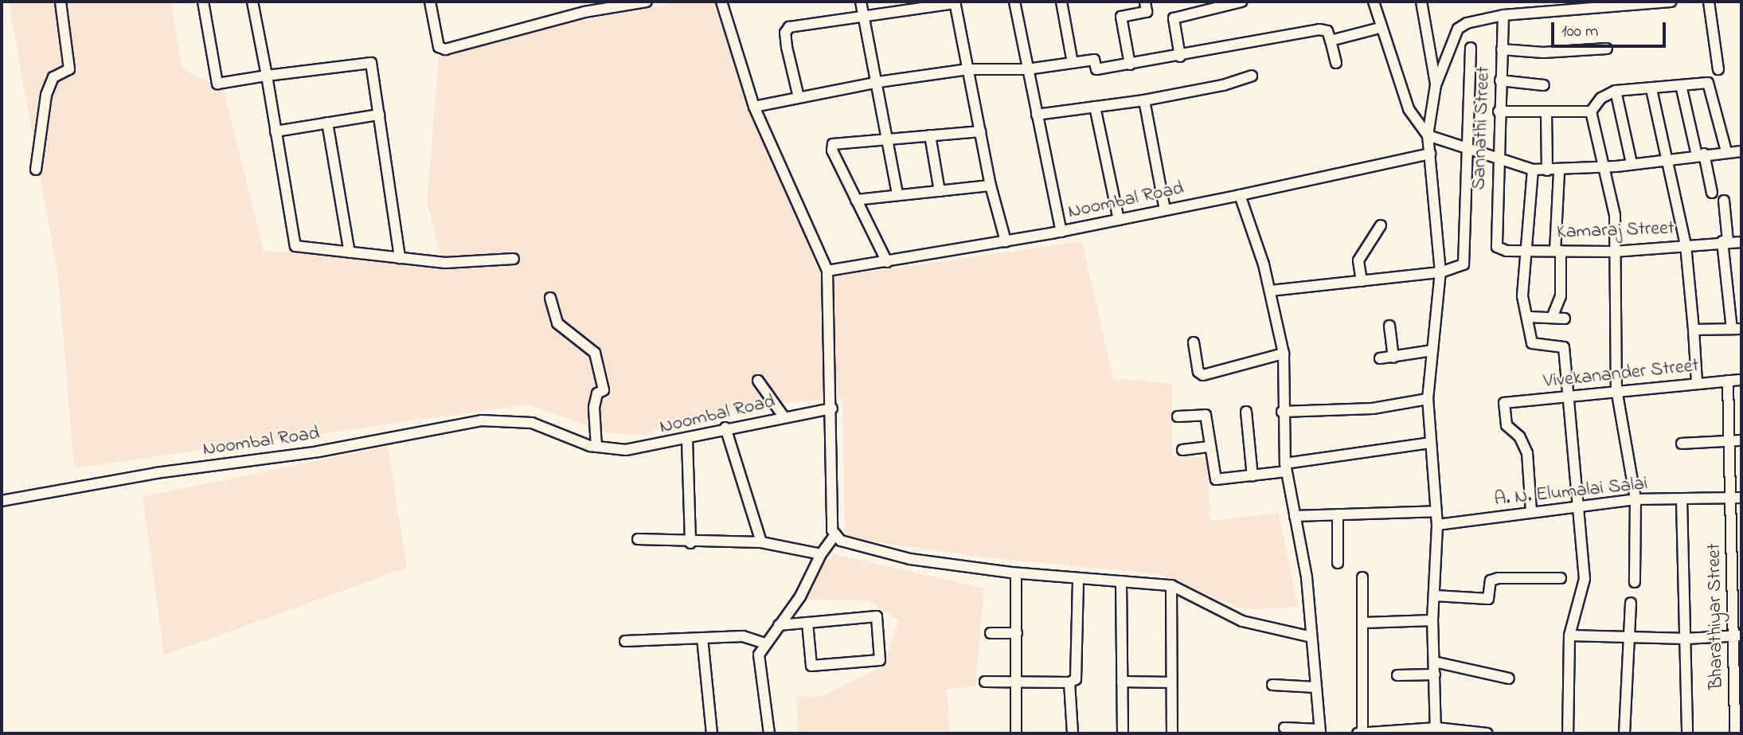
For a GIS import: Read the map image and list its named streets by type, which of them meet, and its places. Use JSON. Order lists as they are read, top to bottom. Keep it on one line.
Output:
{"streets":{"street":["Sannathi Street","Noombal Road","Kamaraj Street","Vivekanander Street","A. N. Elumalai Salai","Bharathiyar Street"]},"crossings":[["Sannathi Street","Kamaraj Street"],["Vivekanander Street","A. N. Elumalai Salai"],["Vivekanander Street","Bharathiyar Street"],["A. N. Elumalai Salai","Bharathiyar Street"]],"scale_bar":"100 m"}
